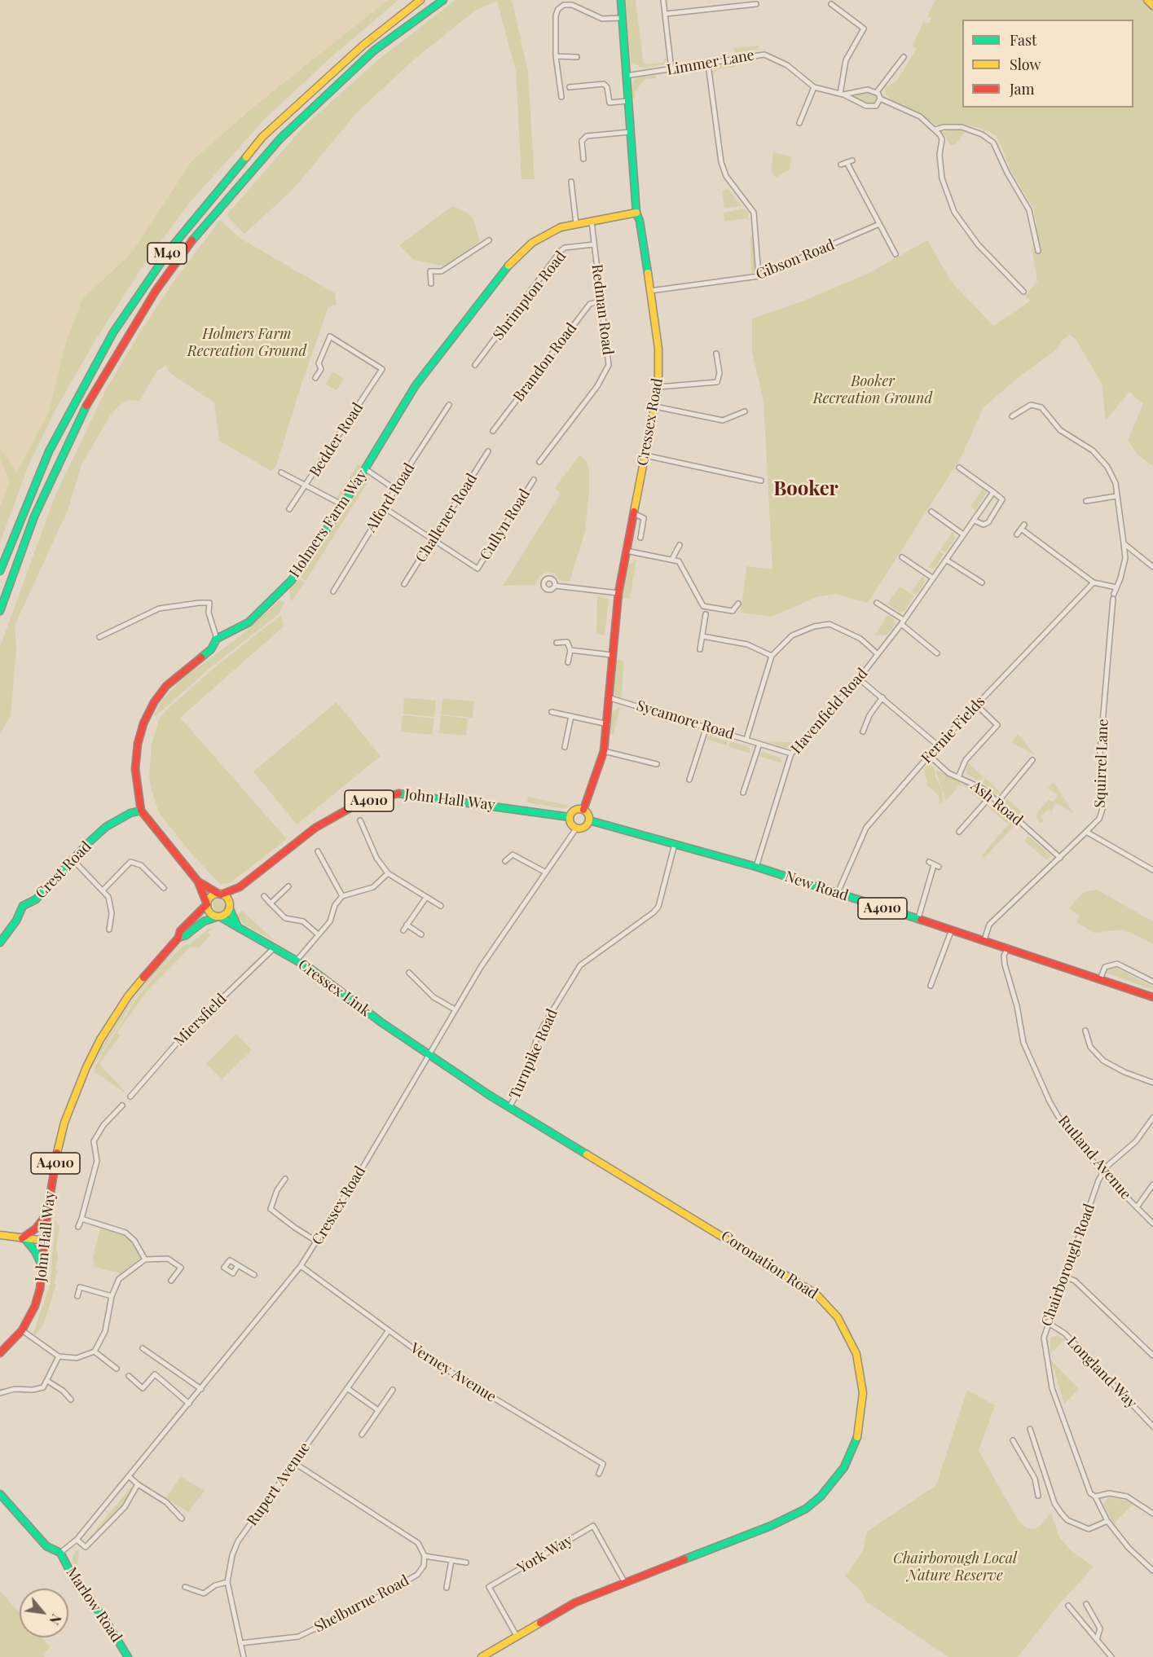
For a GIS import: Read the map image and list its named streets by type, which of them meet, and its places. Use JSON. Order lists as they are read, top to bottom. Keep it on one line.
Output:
{"streets":{"main road":["M40","Cressex Road","Holmers Farm Way","John Hall Way","A4010","Crest Road","New Road","Cressex Link","Coronation Road","Marlow Road"],"street":["Limmer Lane","Gibson Road","Shrimpton Road","Redman Road","Brandon Road","Bedder Road","Alford Road","Challener Road","Cullyn Road","Havenfield Road","Sycamore Road","Fernie Fields","Squirrel Lane","Ash Road","Miersfield","Turnpike Road","Rutland Avenue","Chairborough Road","Verney Avenue","Longland Way","Rupert Avenue","York Way","Shelburne Road"]},"crossings":[["Limmer Lane","Cressex Road"],["Gibson Road","Cressex Road"],["Shrimpton Road","Redman Road"],["Redman Road","Brandon Road"],["Redman Road","Holmers Farm Way"],["Cressex Road","Holmers Farm Way"],["Cressex Road","Sycamore Road"],["Cressex Road","John Hall Way"],["Cressex Road","New Road"],["Cressex Road","Cressex Link"],["Cressex Road","Coronation Road"],["Cressex Road","Verney Avenue"],["Cressex Road","Marlow Road"],["Challener Road","Cullyn Road"],["Holmers Farm Way","Crest Road"],["Havenfield Road","Sycamore Road"],["Havenfield Road","New Road"],["Fernie Fields","Ash Road"],["Fernie Fields","New Road"],["Squirrel Lane","Ash Road"],["Squirrel Lane","New Road"],["John Hall Way","A4010"],["John Hall Way","New Road"],["John Hall Way","Cressex Link"],["A4010","Cressex Link"],["New Road","Turnpike Road"],["New Road","Rutland Avenue"],["Cressex Link","Miersfield"],["Cressex Link","Coronation Road"],["Turnpike Road","Coronation Road"],["Rutland Avenue","Chairborough Road"],["Coronation Road","York Way"],["Chairborough Road","Longland Way"],["Verney Avenue","Rupert Avenue"],["Rupert Avenue","Shelburne Road"]],"districts":["Booker"],"parks":["Holmers Farm Recreation Ground","Booker Recreation Ground","Chairborough Local Nature Reserve"],"legend":["Fast","Slow","Jam"],"north":"bottom right"}
